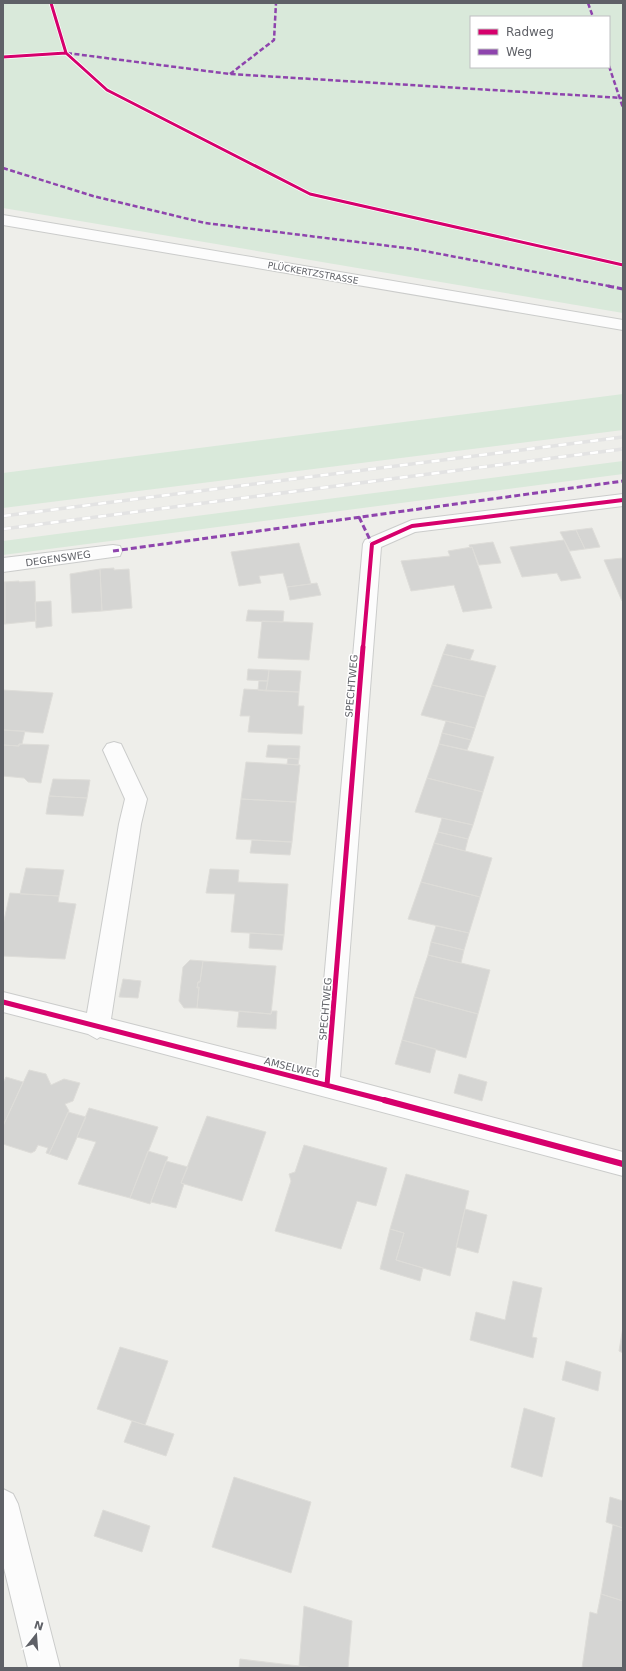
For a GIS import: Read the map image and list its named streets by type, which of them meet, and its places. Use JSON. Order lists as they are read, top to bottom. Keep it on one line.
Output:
{"streets":{"street":["PLÜCKERTZSTRASSE","DEGENSWEG","SPECHTWEG","AMSELWEG"]},"crossings":[["SPECHTWEG","AMSELWEG"]],"legend":["Radweg","Weg"],"north":"top"}
